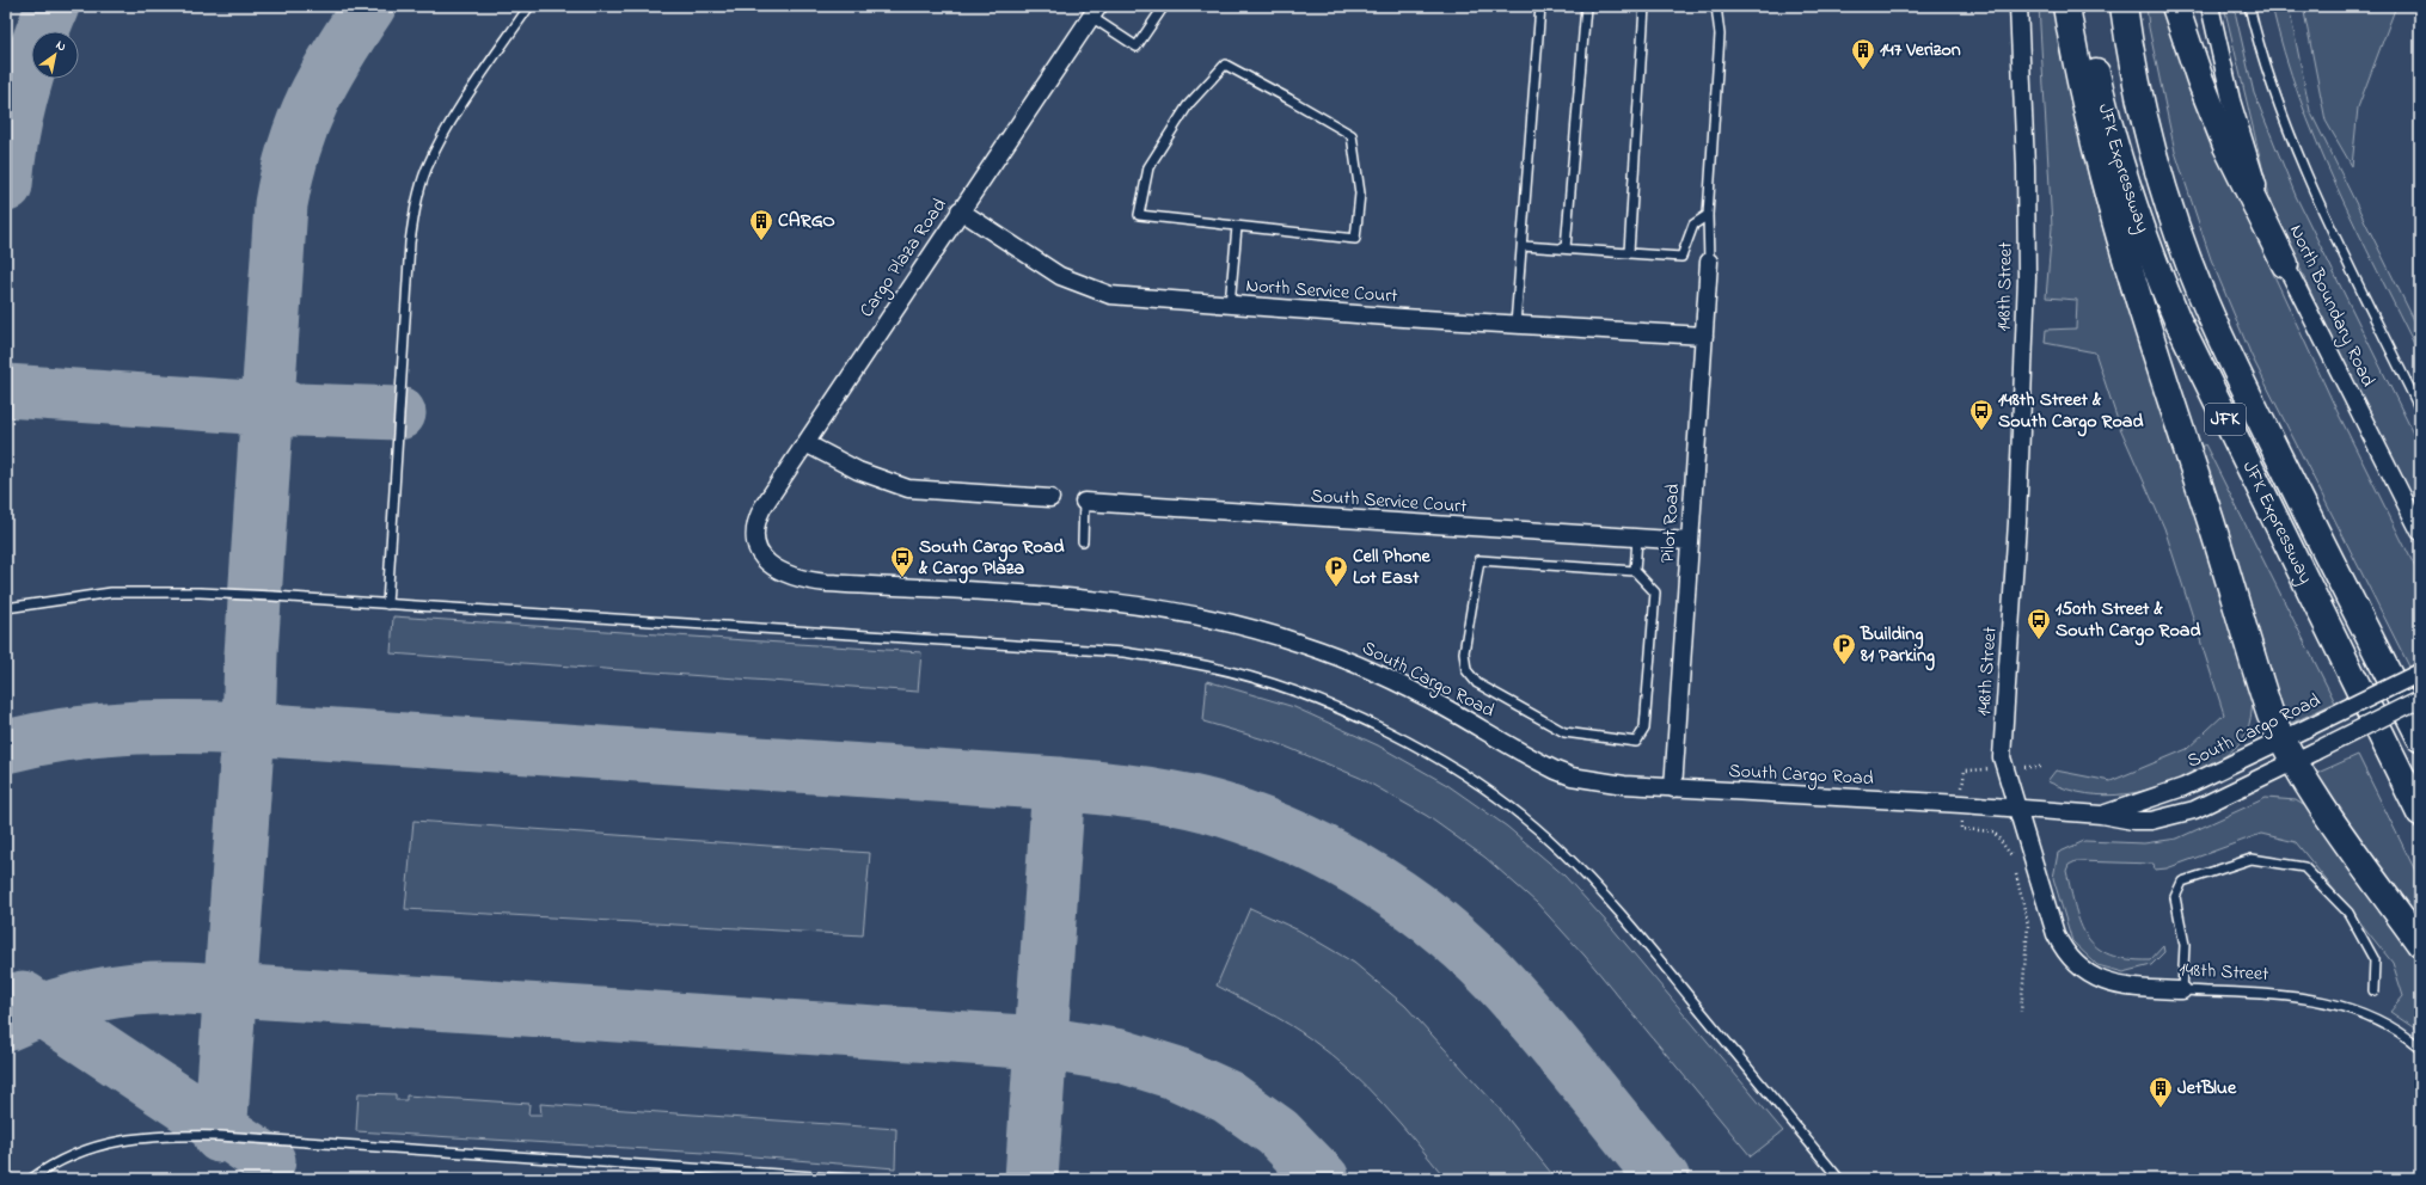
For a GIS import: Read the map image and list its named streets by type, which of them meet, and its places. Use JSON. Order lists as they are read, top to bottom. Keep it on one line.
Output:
{"streets":{"highway":["JFK Expressway","JFK"],"street":["Cargo Plaza Road","148th Street","North Service Court","North Boundary Road","South Service Court","Pilot Road","South Cargo Road"]},"crossings":[["Cargo Plaza Road","North Service Court"],["Cargo Plaza Road","South Cargo Road"],["148th Street","South Cargo Road"],["North Service Court","Pilot Road"],["South Service Court","Pilot Road"],["Pilot Road","South Cargo Road"]],"places":{"building":["147 Verizon","CARGO","JetBlue"],"bus stop":["148th Street & South Cargo Road","South Cargo Road & Cargo Plaza","150th Street & South Cargo Road"],"parking":["Cell Phone Lot East","Building 81 Parking"]},"north":"top right"}
